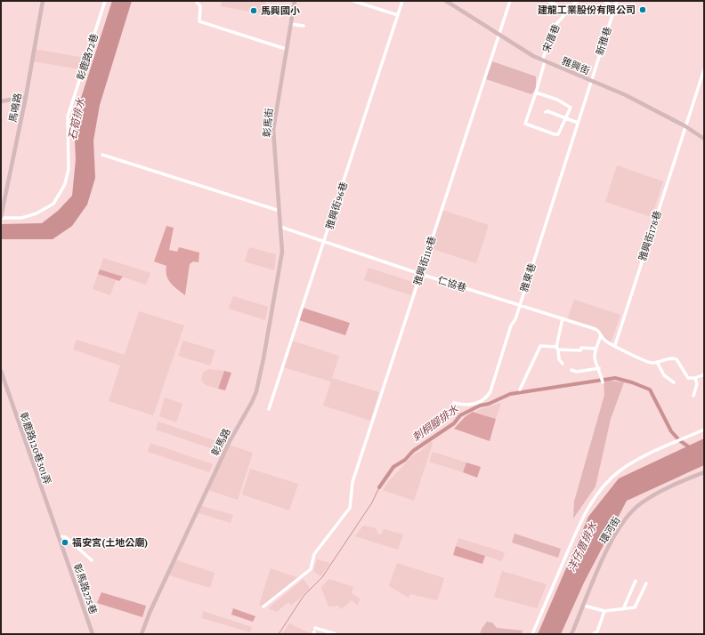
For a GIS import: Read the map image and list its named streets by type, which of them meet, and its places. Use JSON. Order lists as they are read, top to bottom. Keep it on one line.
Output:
{"streets":{"street":["宋厝巷","新雅巷","彰鹿路72巷","雅興街","馬鳴路","彰馬街","雅興街96巷","雅興街178巷","雅興街118巷","雅東巷","仁協巷","彰馬路","彰鹿路120巷301弄","環河街","彰馬路275巷"]},"crossings":[["宋厝巷","雅興街"],["新雅巷","雅興街"],["新雅巷","雅東巷"],["彰鹿路72巷","馬鳴路"],["雅興街","雅興街178巷"],["雅興街","雅興街118巷"],["雅興街","雅東巷"],["彰馬街","仁協巷"],["彰馬街","彰馬路"],["雅興街96巷","仁協巷"],["雅興街178巷","仁協巷"],["雅興街118巷","仁協巷"],["雅東巷","仁協巷"],["彰鹿路120巷301弄","彰馬路275巷"]],"water":["石筍排水","刺桐腳排水","洋仔厝排水"],"places":["建龍工業股份有限公司","馬興國小","福安宮(土地公廟)"]}
